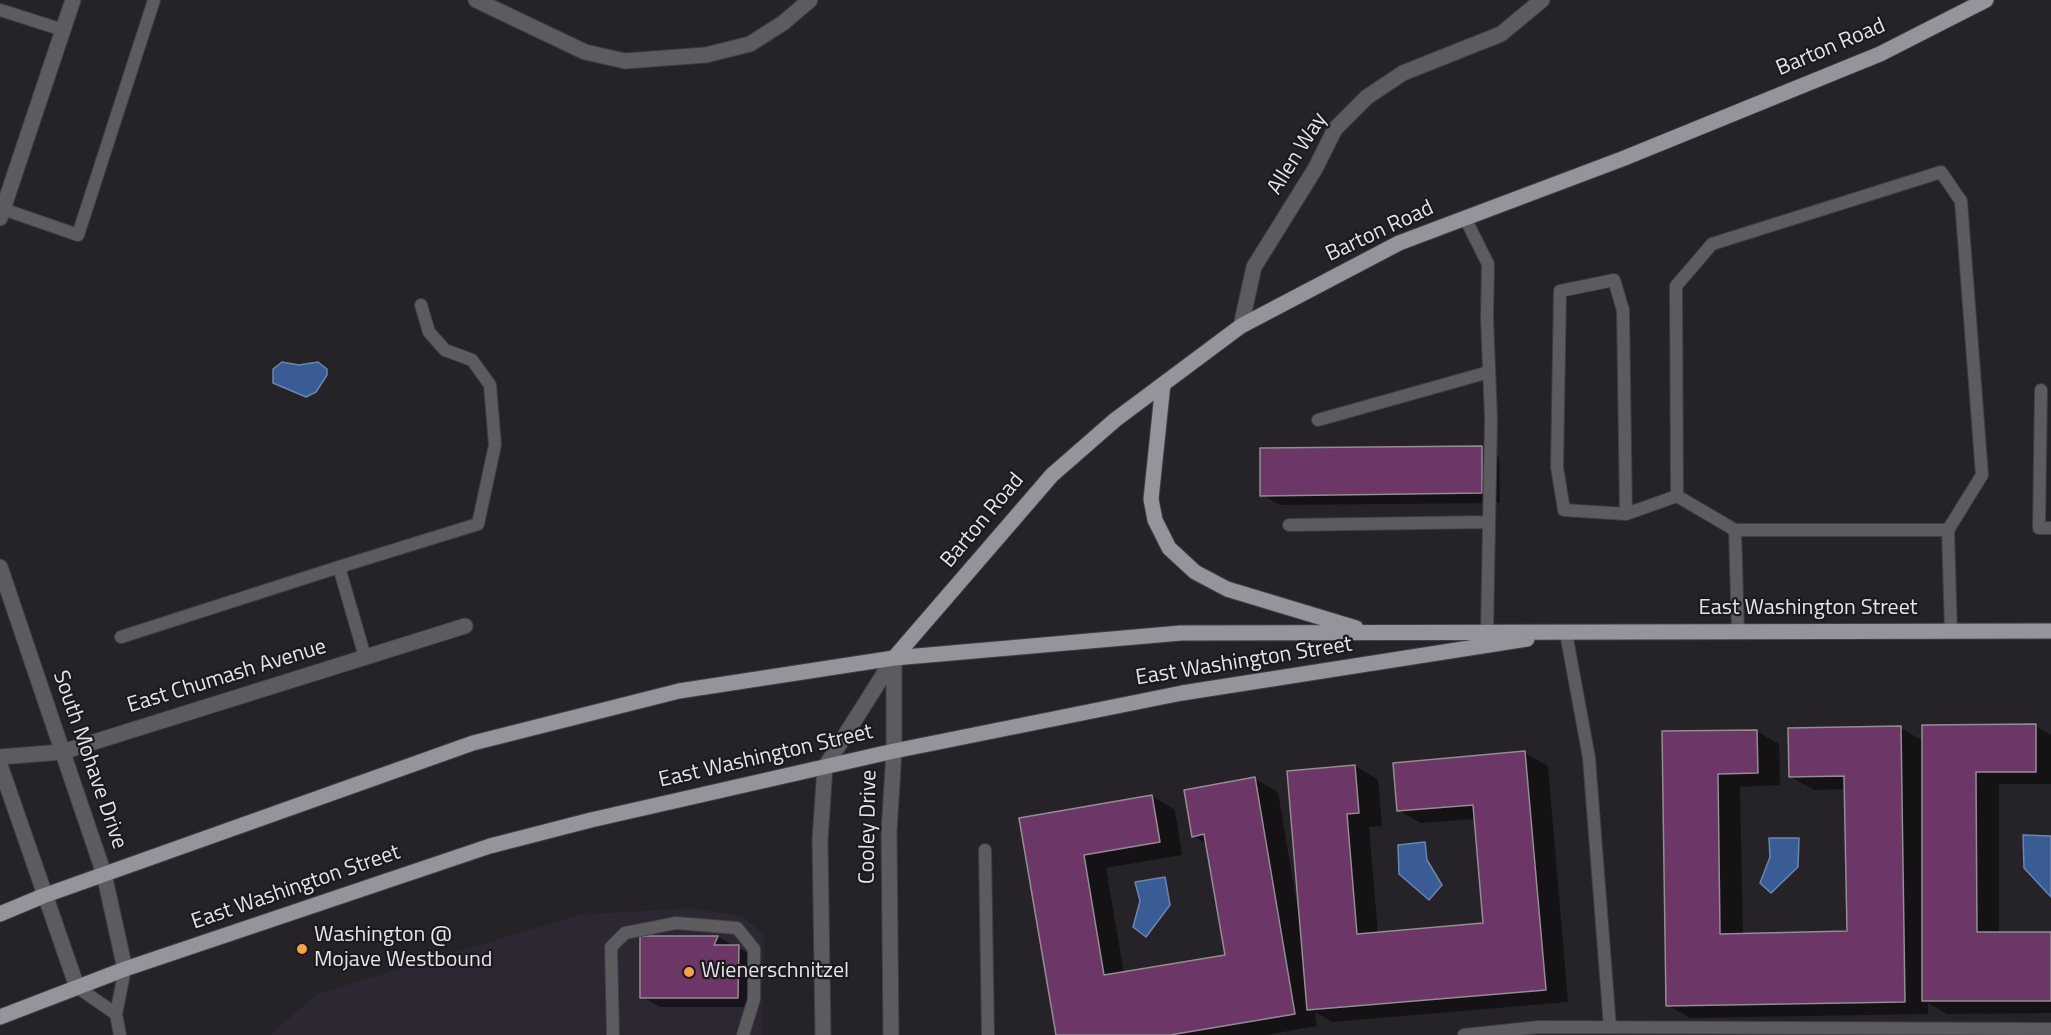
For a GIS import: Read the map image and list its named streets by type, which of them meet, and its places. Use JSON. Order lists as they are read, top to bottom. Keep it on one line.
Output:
{"streets":{"main road":["Barton Road","East Washington Street"],"street":["Allen Way","East Chumash Avenue","South Mohave Drive","Cooley Drive"]},"crossings":[["Barton Road","Allen Way"],["Barton Road","East Washington Street"],["Barton Road","Cooley Drive"],["East Washington Street","South Mohave Drive"],["East Washington Street","Cooley Drive"],["East Chumash Avenue","South Mohave Drive"]],"places":["Washington @ Mojave Westbound","Wienerschnitzel"]}
